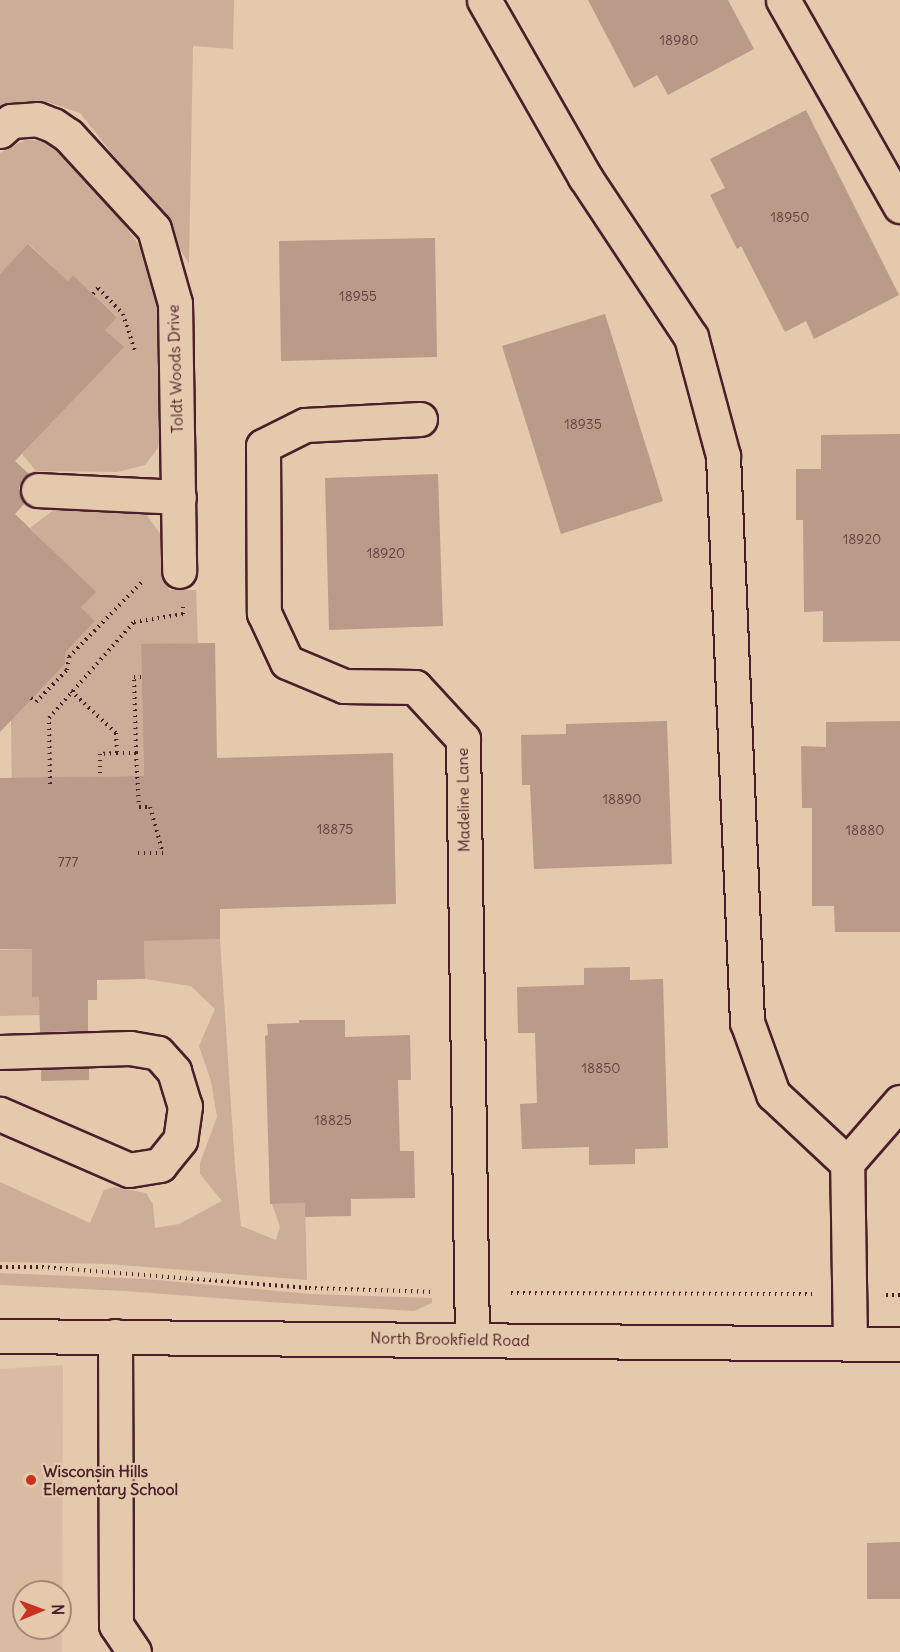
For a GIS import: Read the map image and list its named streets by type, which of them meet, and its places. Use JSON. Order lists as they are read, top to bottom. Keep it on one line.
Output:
{"streets":{"street":["Toldt Woods Drive","Madeline Lane","North Brookfield Road"]},"crossings":[["Madeline Lane","North Brookfield Road"]],"places":["Wisconsin Hills Elementary School"],"house_numbers":["18980","18950","18955","18935","18920","18920","18890","18875","18880","777","18850","18825"],"north":"right"}
